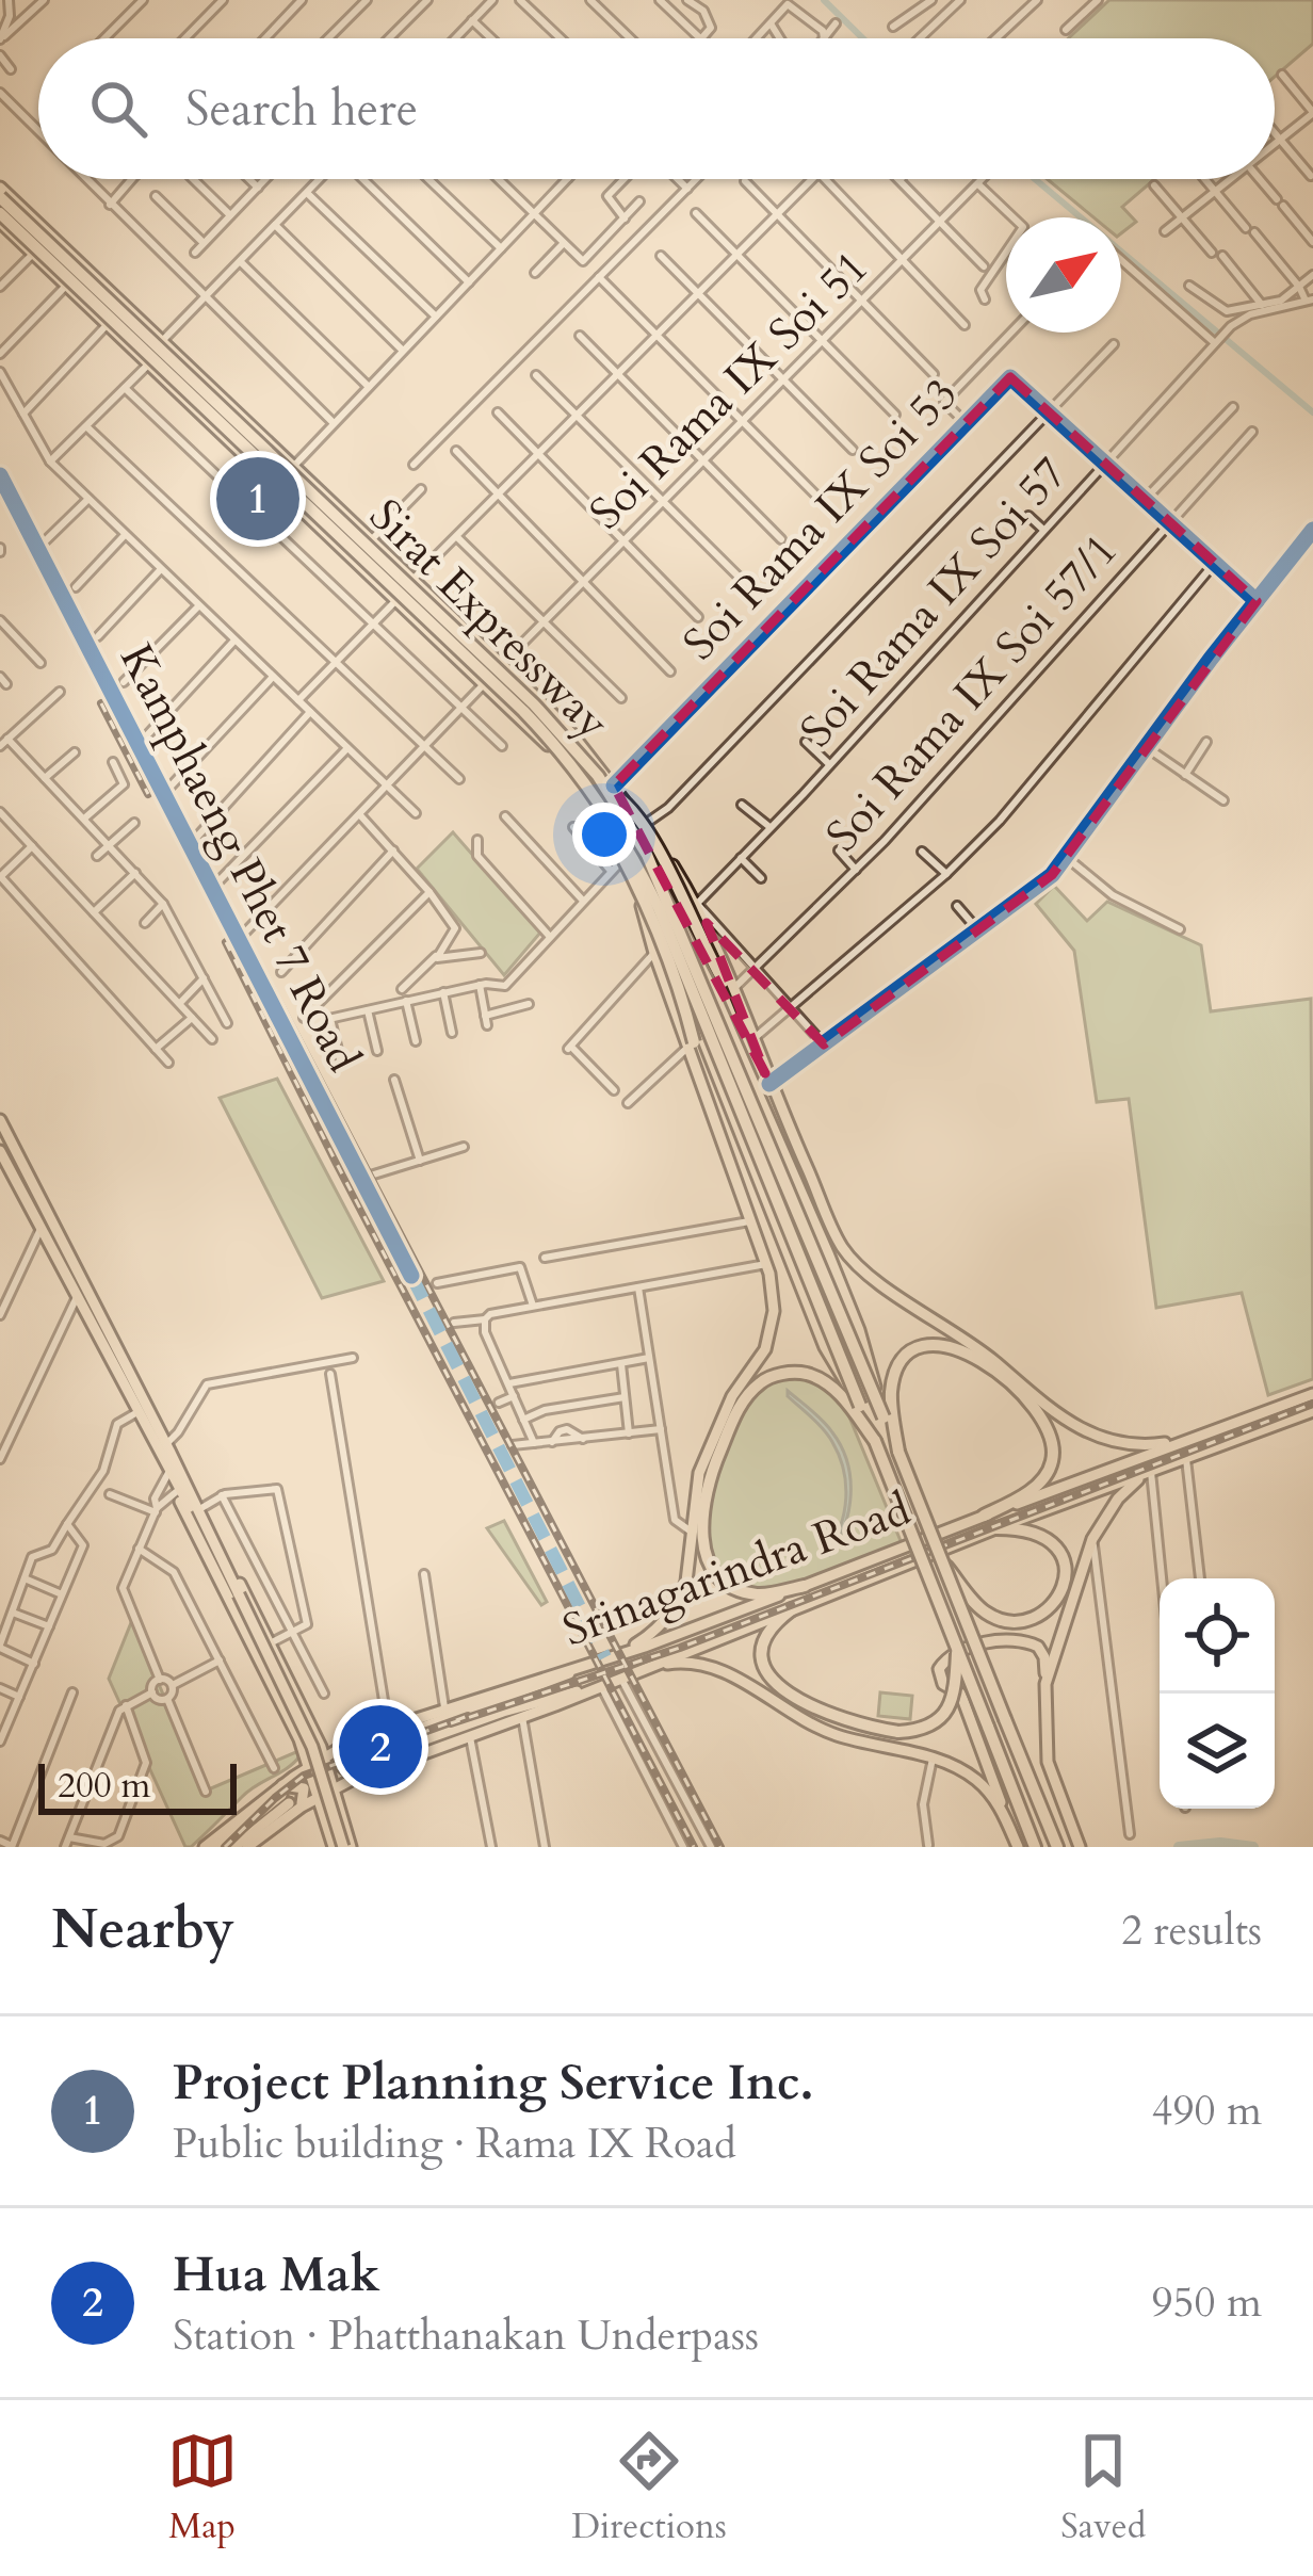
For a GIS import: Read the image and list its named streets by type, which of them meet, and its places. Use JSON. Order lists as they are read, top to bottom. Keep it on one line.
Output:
{"streets":{"highway":["Sirat Expressway"],"main road":["Srinagarindra Road"],"street":["Soi Rama IX Soi 51","Soi Rama IX Soi 53","Soi Rama IX Soi 57","Soi Rama IX Soi 57/1","Kamphaeng Phet 7 Road"]},"crossings":[["Soi Rama IX Soi 53","Soi Rama IX Soi 57"],["Soi Rama IX Soi 53","Sirat Expressway"],["Soi Rama IX Soi 53","Soi Rama IX Soi 57/1"]],"scale_bar":"200 m","north":"top right","page":{"search":"Search here","pins":["1","2"],"scale":"200 m","heading":["Nearby","2 results"],"list":[{"mark":"1","name":"Project Planning Service Inc.","note":"Public building · Rama IX Road","value":"490 m"},{"mark":"2","name":"Hua Mak","note":"Station · Phatthanakan Underpass","value":"950 m"}],"nav":["Map","Directions","Saved"]}}
